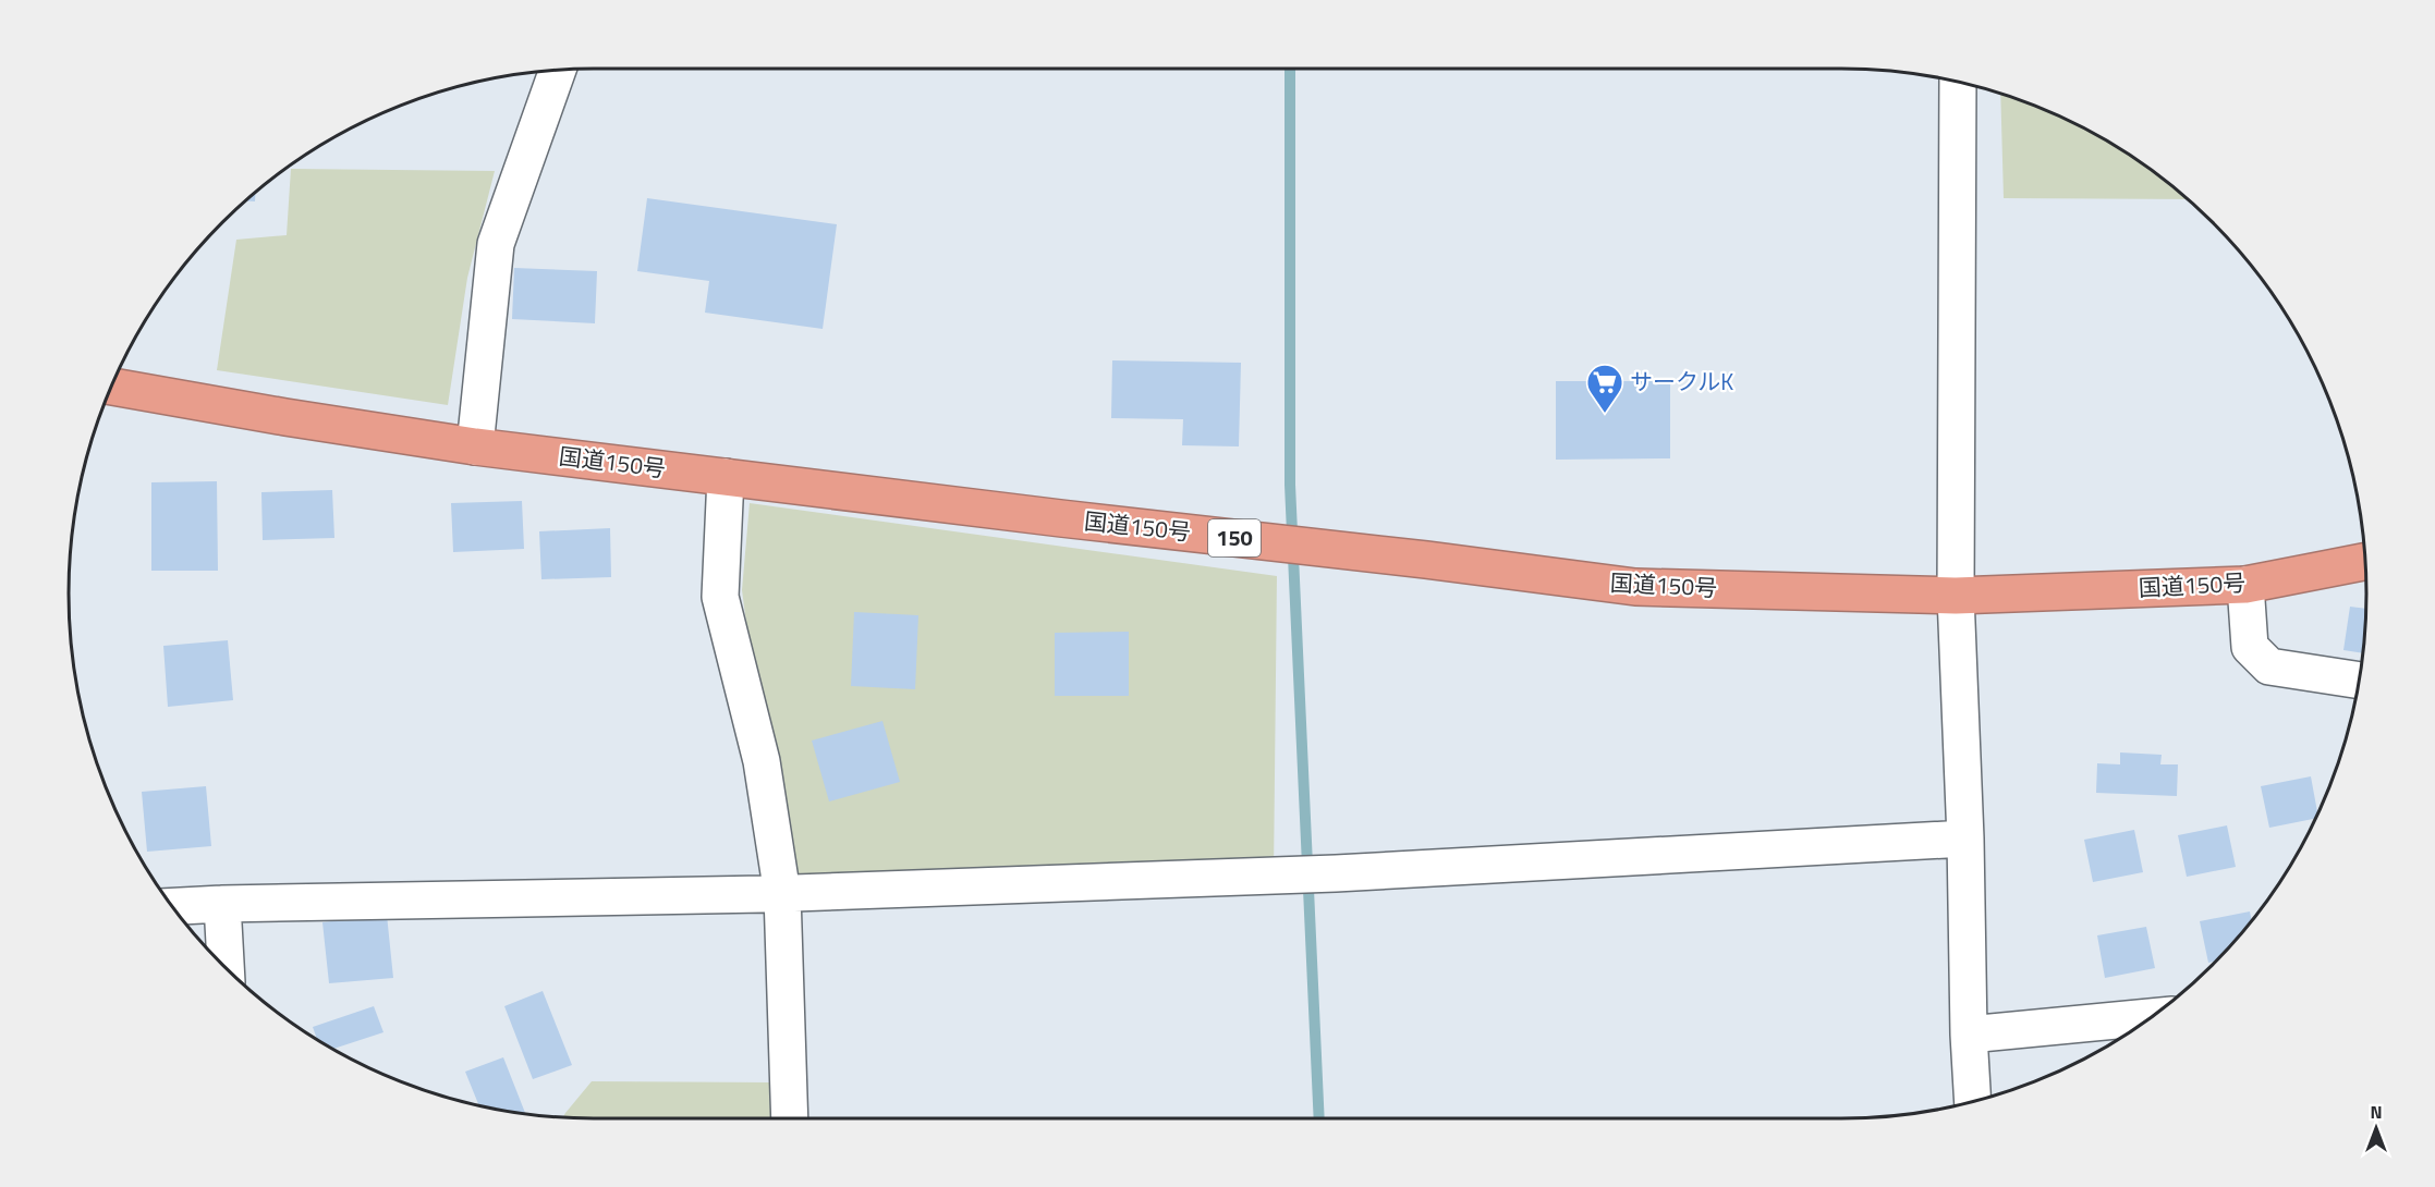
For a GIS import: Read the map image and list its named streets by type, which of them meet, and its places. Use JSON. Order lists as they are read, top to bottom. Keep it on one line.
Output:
{"streets":{"highway":["国道150号","150"]},"places":{"supermarket":["サークルK"]},"north":"top"}
